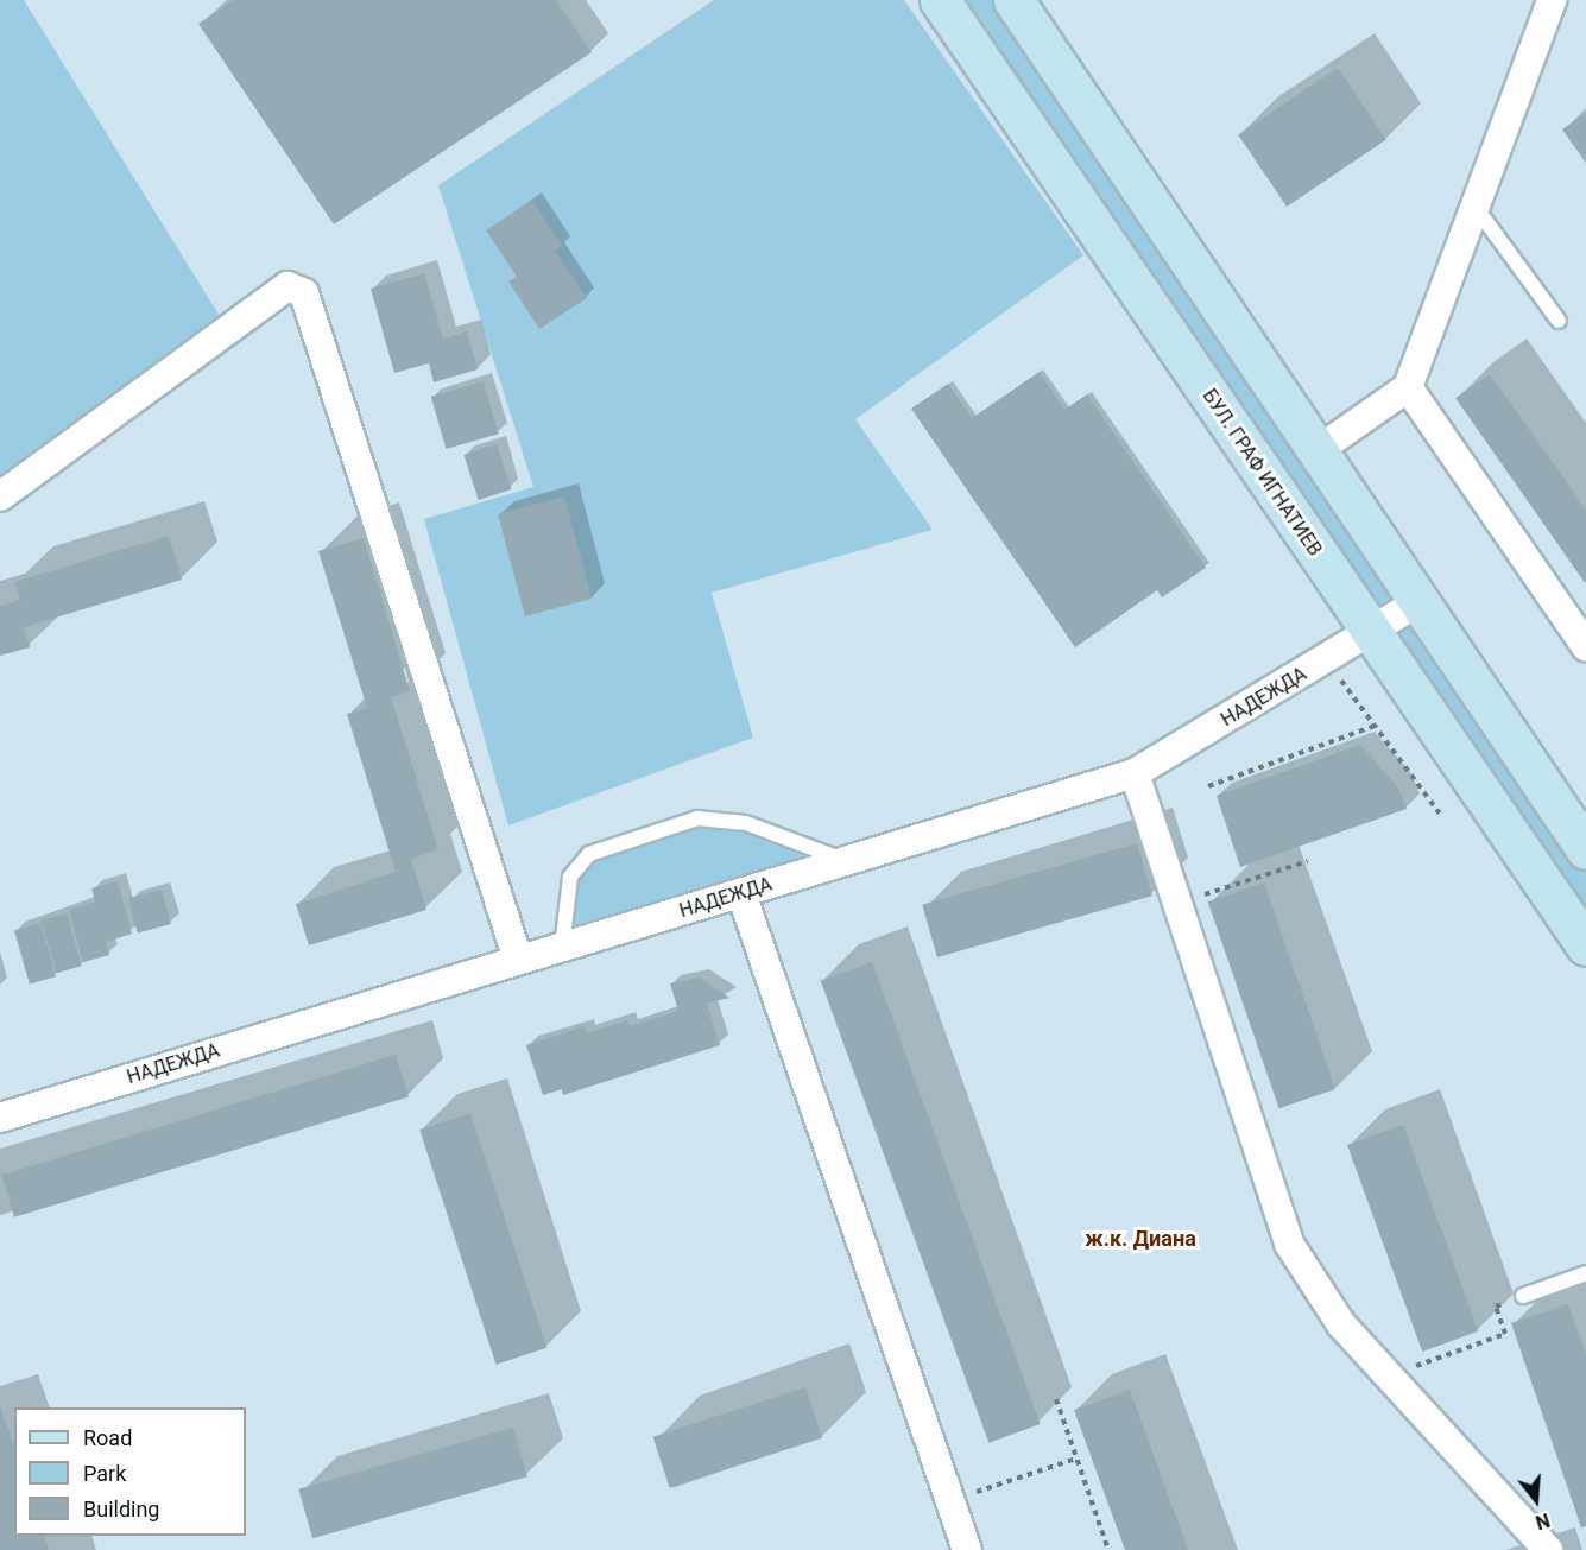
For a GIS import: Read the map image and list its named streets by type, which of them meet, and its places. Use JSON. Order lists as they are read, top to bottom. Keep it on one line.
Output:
{"streets":{"main road":["БУЛ. ГРАФ ИГНАТИЕВ"],"street":["НАДЕЖДА"]},"crossings":[["БУЛ. ГРАФ ИГНАТИЕВ","НАДЕЖДА"]],"districts":["ж.к. Диана"],"legend":["Road","Park","Building"],"north":"bottom"}
